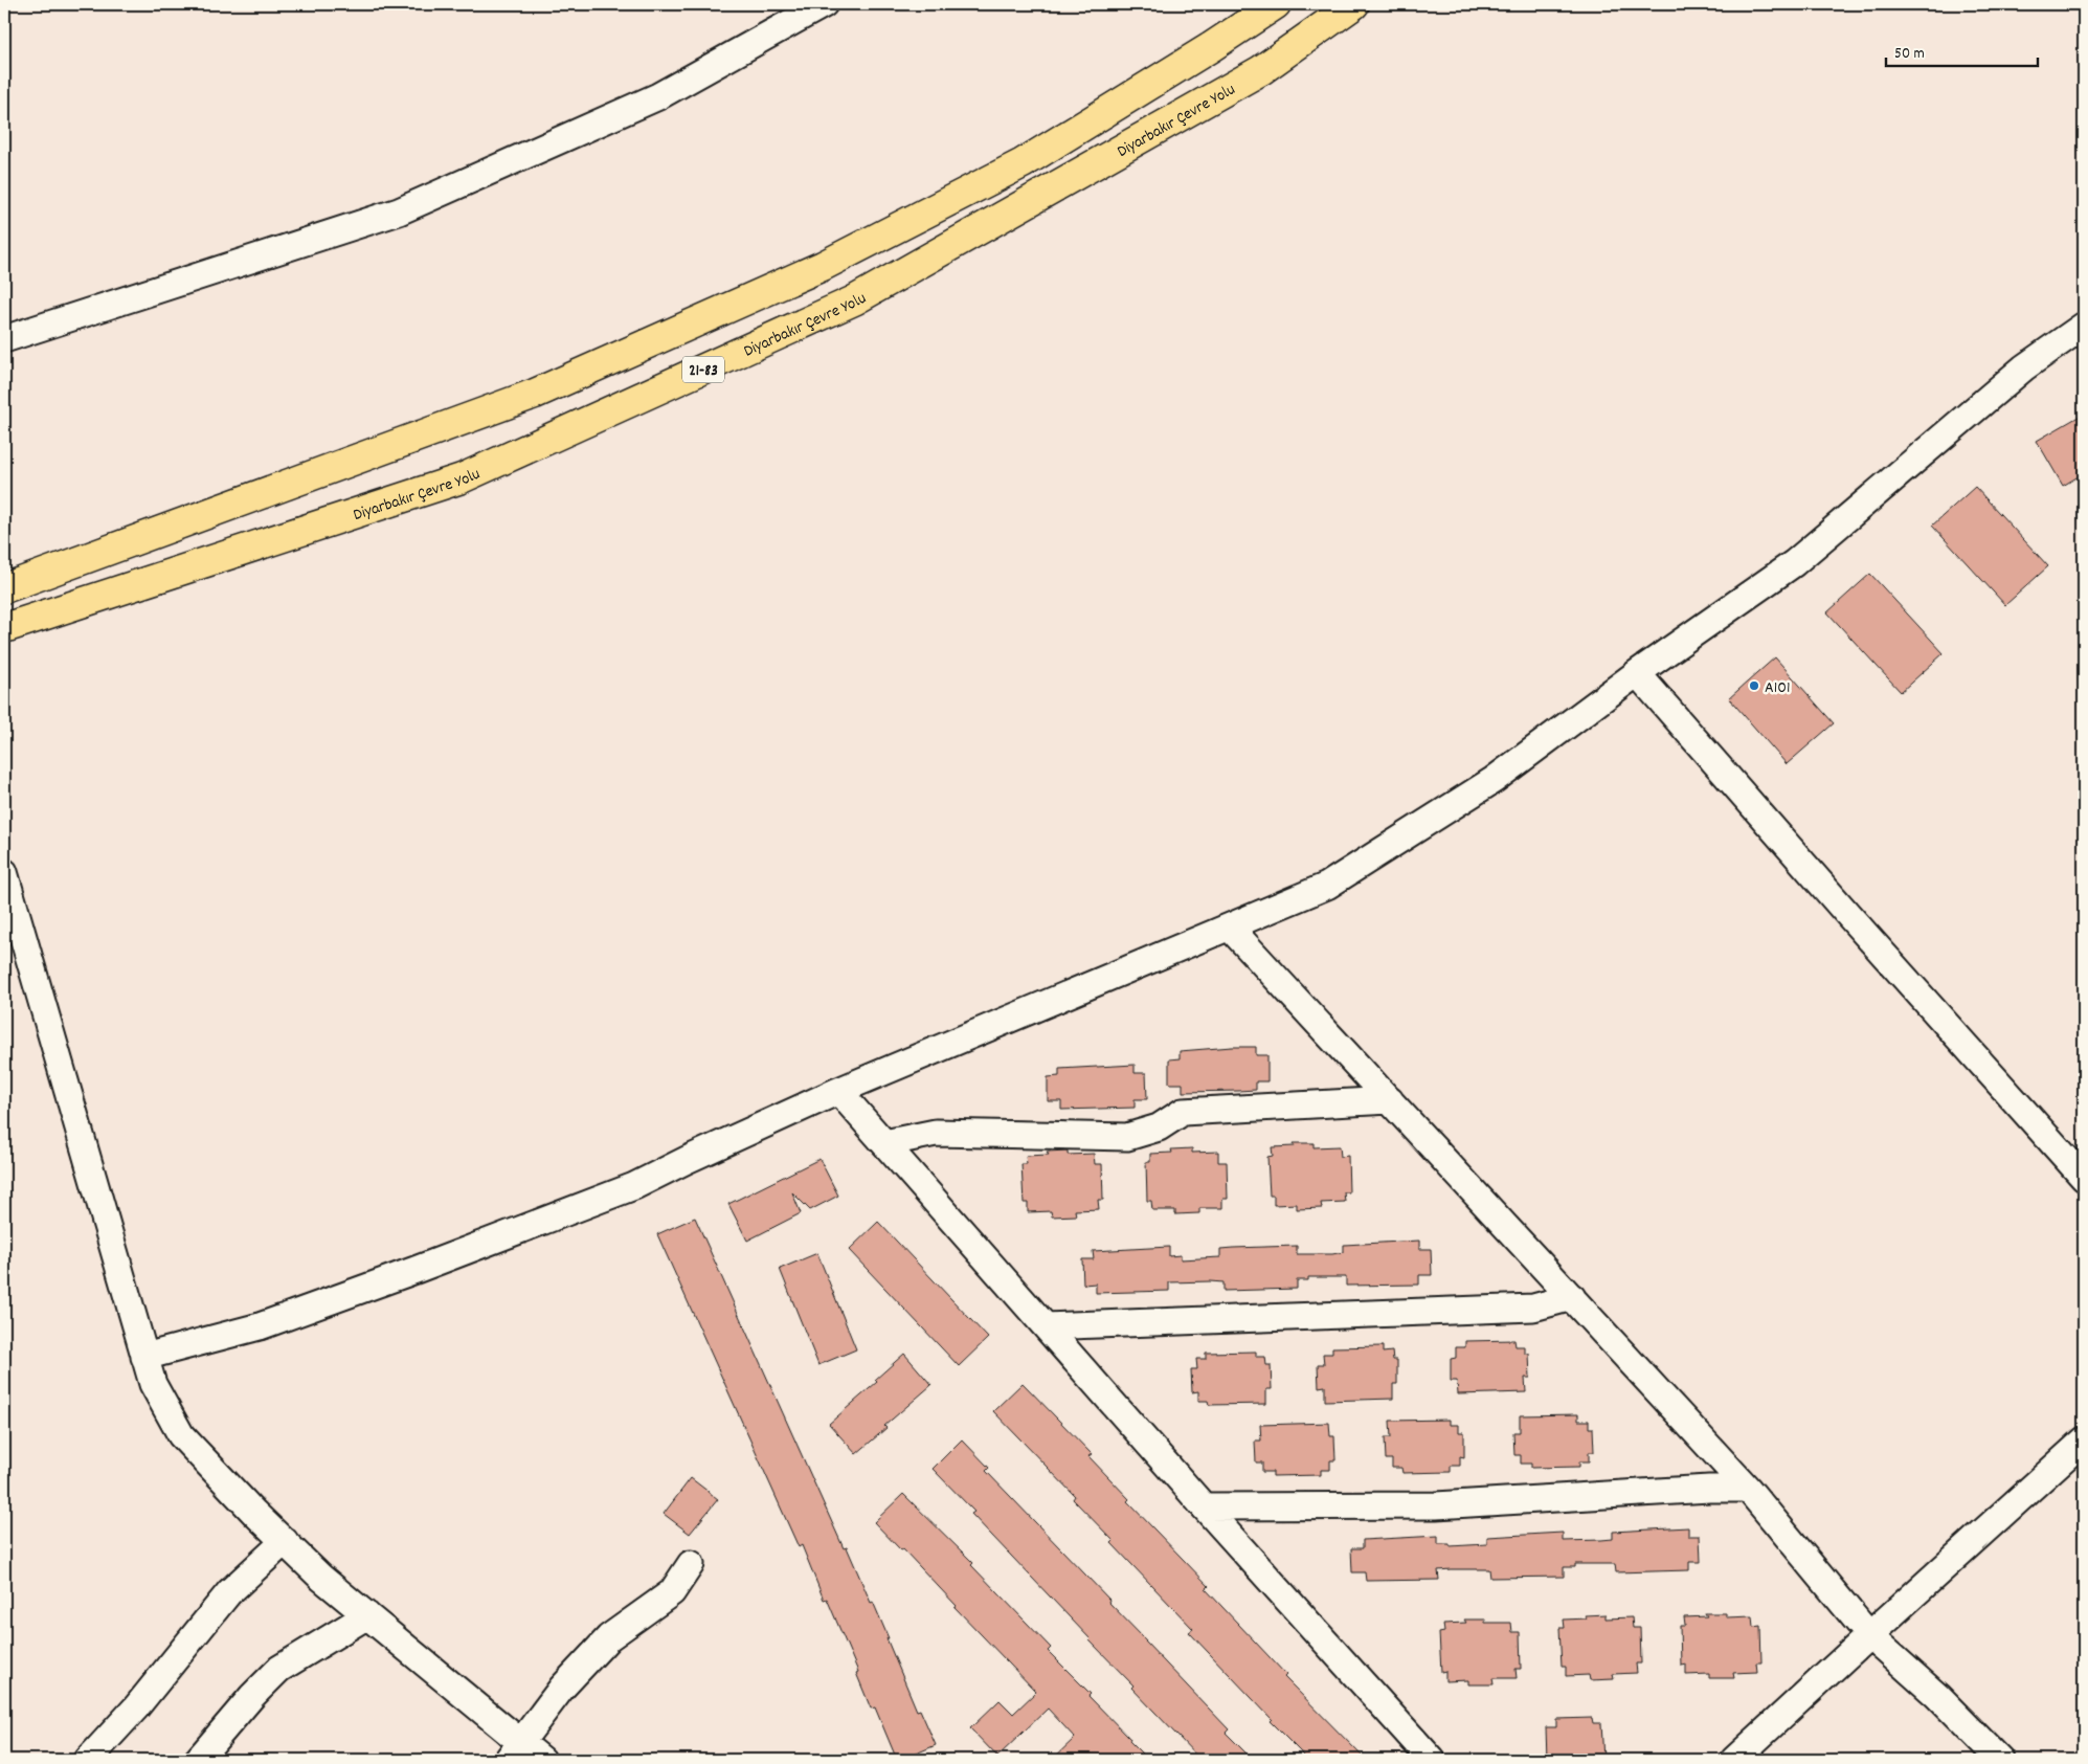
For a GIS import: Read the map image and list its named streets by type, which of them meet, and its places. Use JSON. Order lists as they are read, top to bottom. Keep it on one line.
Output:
{"streets":{"highway":["Diyarbakır Çevre Yolu","21-83"]},"places":["A101"],"scale_bar":"50 m"}
